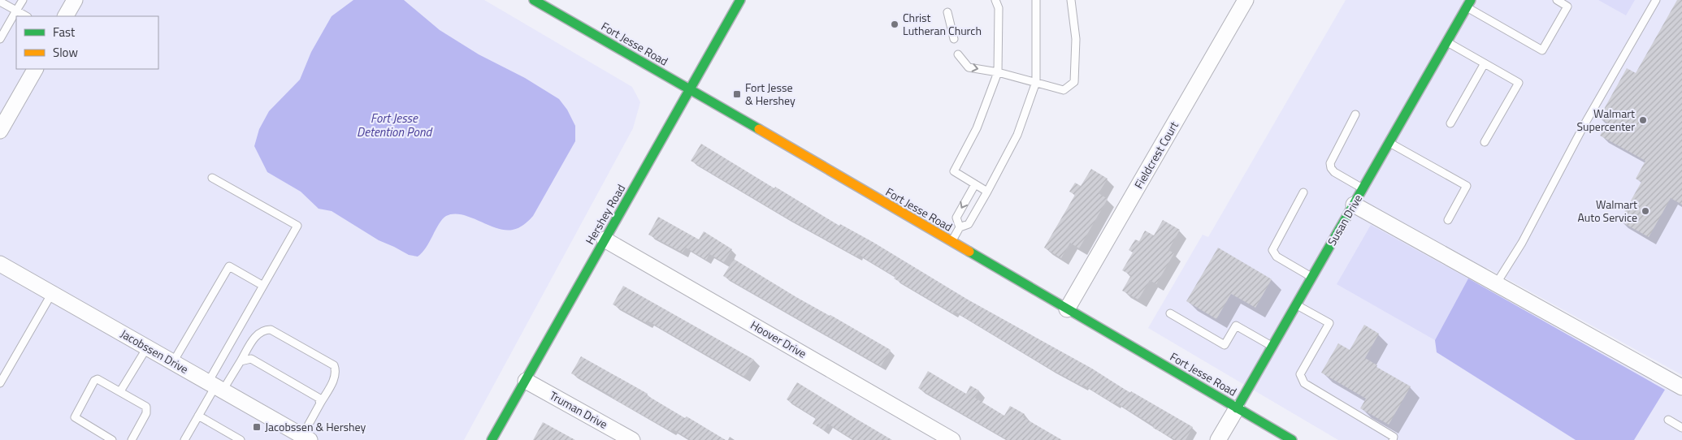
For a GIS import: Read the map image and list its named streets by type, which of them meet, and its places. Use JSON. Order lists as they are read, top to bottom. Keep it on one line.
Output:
{"streets":{"main road":["Fort Jesse Road","Hershey Road","Susan Drive"],"street":["Fieldcrest Court","Hoover Drive","Jacobssen Drive","Truman Drive"]},"crossings":[["Fort Jesse Road","Fieldcrest Court"],["Fort Jesse Road","Hershey Road"],["Fort Jesse Road","Susan Drive"],["Hershey Road","Hoover Drive"],["Hershey Road","Truman Drive"]],"water":["Fort Jesse Detention Pond"],"places":{"other":["Christ Lutheran Church","Walmart Supercenter","Walmart Auto Service"],"transit":["Fort Jesse & Hershey","Jacobssen & Hershey"]},"legend":["Fast","Slow"]}
